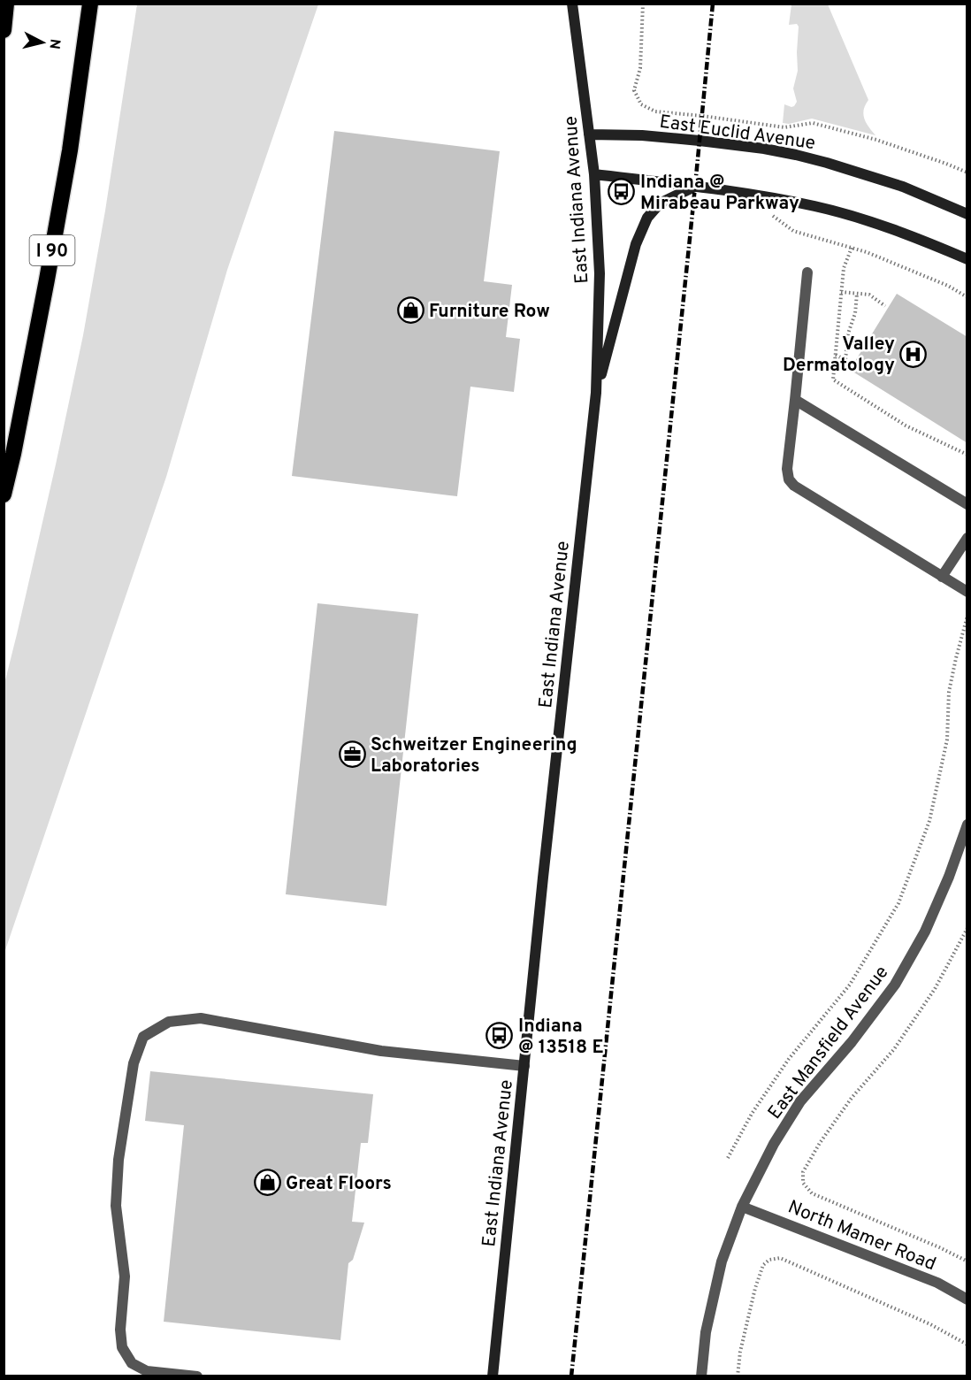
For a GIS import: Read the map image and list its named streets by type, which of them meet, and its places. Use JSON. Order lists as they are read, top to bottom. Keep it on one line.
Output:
{"streets":{"highway":["I 90"],"main road":["East Euclid Avenue","East Indiana Avenue"],"street":["East Mansfield Avenue","North Mamer Road"]},"crossings":[["East Euclid Avenue","East Indiana Avenue"],["East Mansfield Avenue","North Mamer Road"]],"places":{"bus stop":["Indiana @ Mirabeau Parkway","Indiana @ 13518 E"],"shop":["Furniture Row","Great Floors"],"hospital":["Valley Dermatology"],"office":["Schweitzer Engineering Laboratories"]},"north":"right"}
